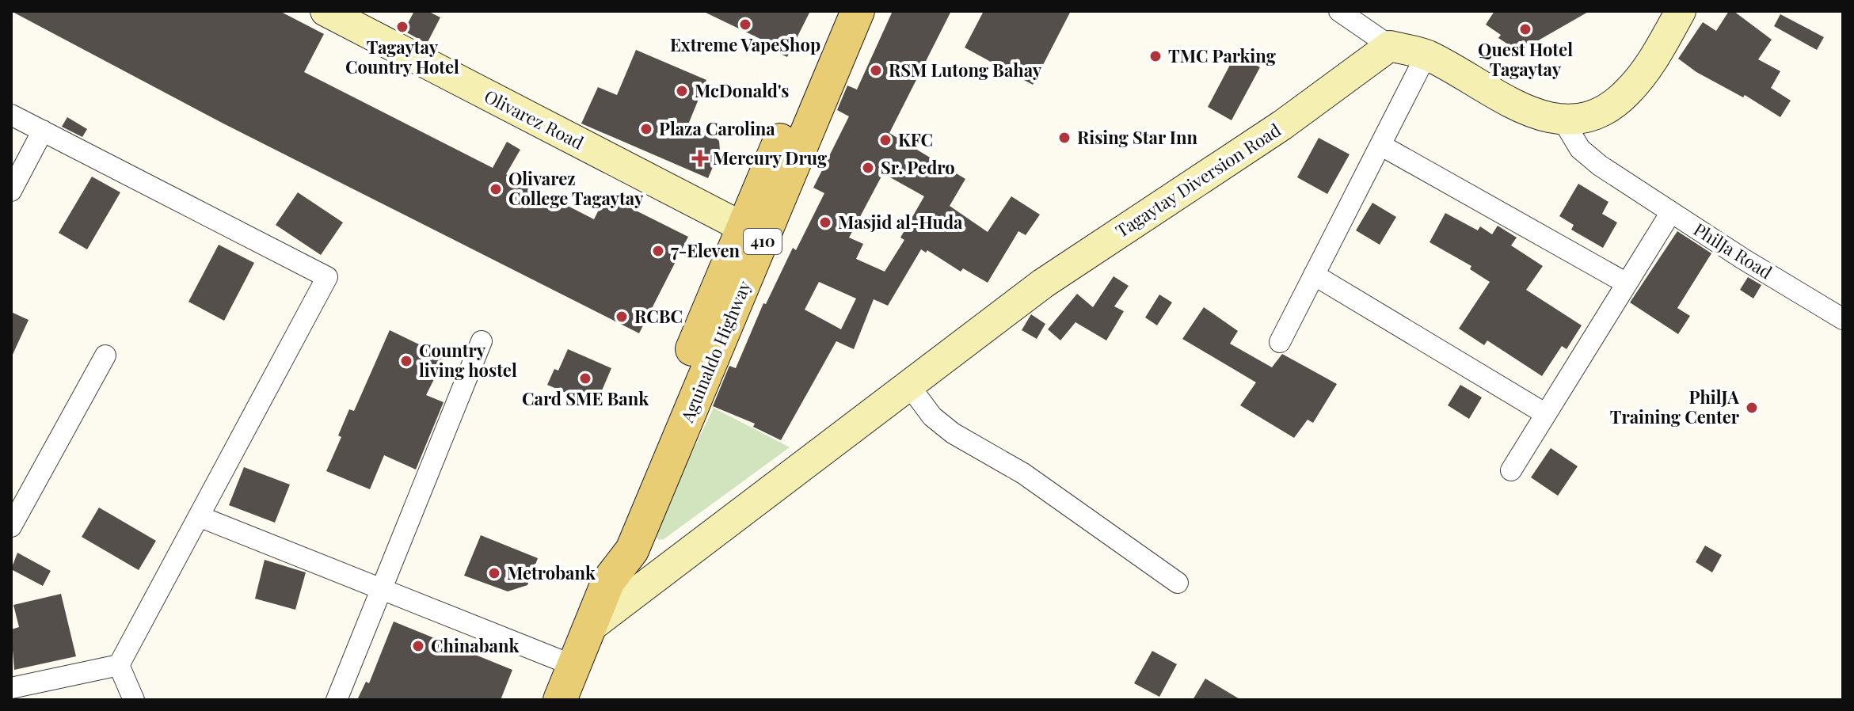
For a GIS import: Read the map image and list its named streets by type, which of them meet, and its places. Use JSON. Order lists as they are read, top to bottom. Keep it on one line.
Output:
{"streets":{"main road":["410","Aguinaldo Highway"],"street":["Olivarez Road","Tagaytay Diversion Road","PhilJa Road"]},"crossings":[["Olivarez Road","Aguinaldo Highway"],["Tagaytay Diversion Road","Aguinaldo Highway"]],"places":{"other":["Extreme VapeShop","Tagaytay Country Hotel","Quest Hotel Tagaytay","TMC Parking","RSM Lutong Bahay","McDonald's","Plaza Carolina","Rising Star Inn","KFC","Sr. Pedro","Olivarez College Tagaytay","Masjid al-Huda","7-Eleven","RCBC","Country living hostel","Card SME Bank","PhilJA Training Center","Metrobank","Chinabank"],"health":["Mercury Drug"]}}
